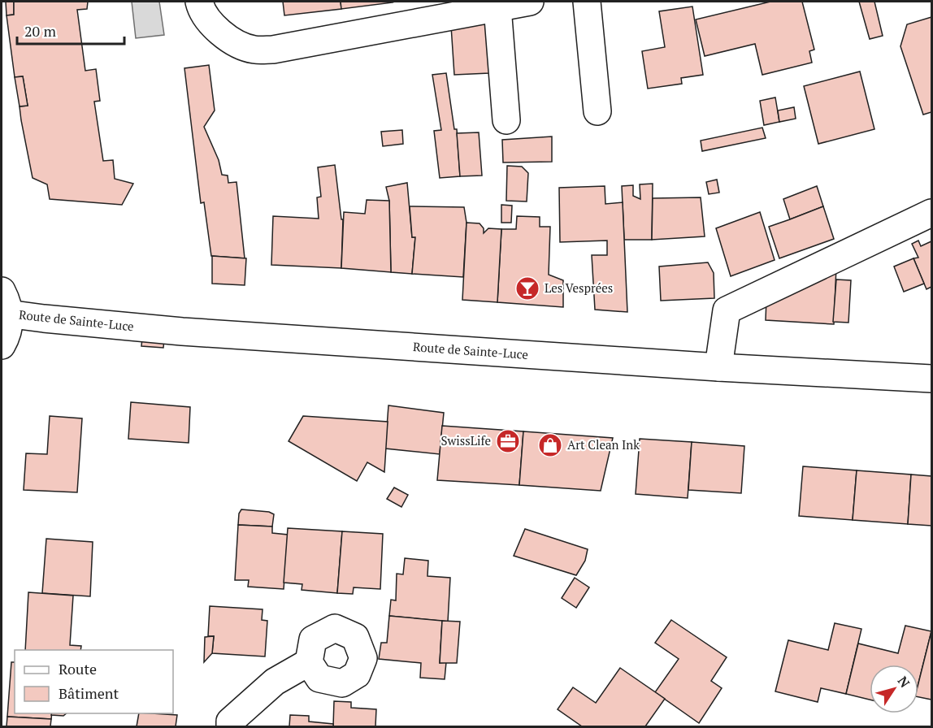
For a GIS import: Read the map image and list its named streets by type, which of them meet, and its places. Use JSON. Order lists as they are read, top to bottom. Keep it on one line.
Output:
{"streets":{"street":["Route de Sainte-Luce"]},"places":{"bar":["Les Vesprées"],"office":["SwissLife"],"shop":["Art Clean Ink"]},"legend":["Route","Bâtiment"],"scale_bar":"20 m","north":"top right"}
